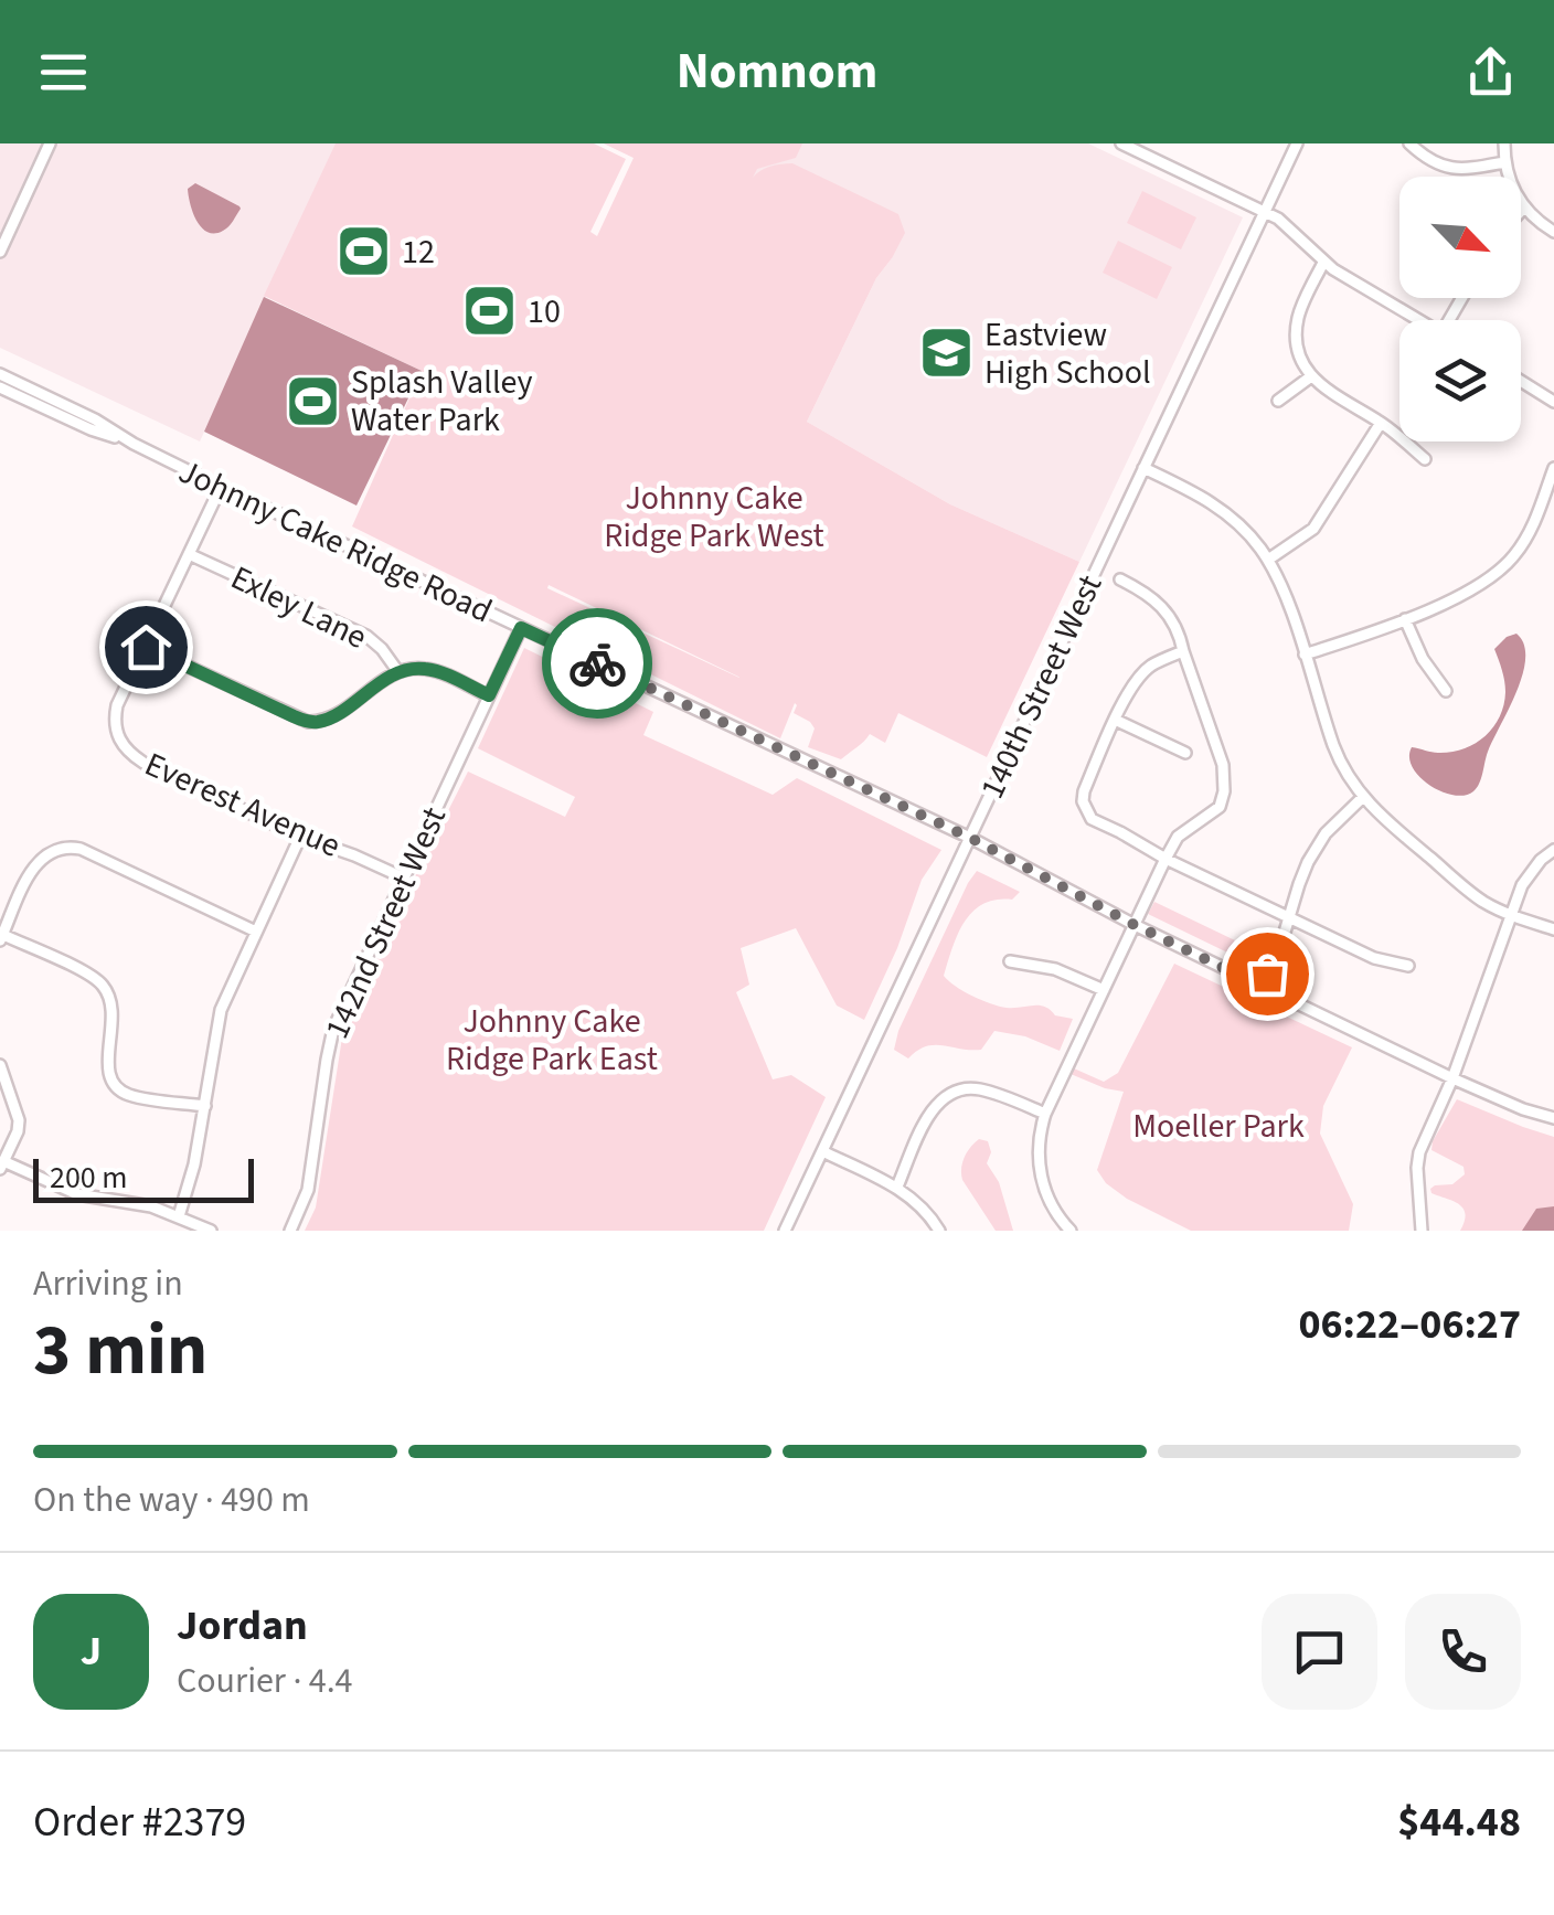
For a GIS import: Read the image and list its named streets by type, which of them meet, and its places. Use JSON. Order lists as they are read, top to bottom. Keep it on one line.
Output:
{"streets":{"street":["Johnny Cake Ridge Road","Exley Lane","140th Street West","Everest Avenue","142nd Street West"]},"crossings":[["Johnny Cake Ridge Road","140th Street West"],["Johnny Cake Ridge Road","142nd Street West"],["Everest Avenue","142nd Street West"]],"parks":["Johnny Cake Ridge Park West","Johnny Cake Ridge Park East","Moeller Park"],"places":{"sports":["12","10","Splash Valley Water Park"],"school or university":["Eastview High School"]},"scale_bar":"200 m","north":"bottom right","page":{"header":"Nomnom","scale":"200 m","heading":["3 min","Arriving in","06:22–06:27"],"panel":["Jordan","Courier · 4.4","Order #2379","$44.48"],"bar":"On the way · 490 m","round":"J"}}
